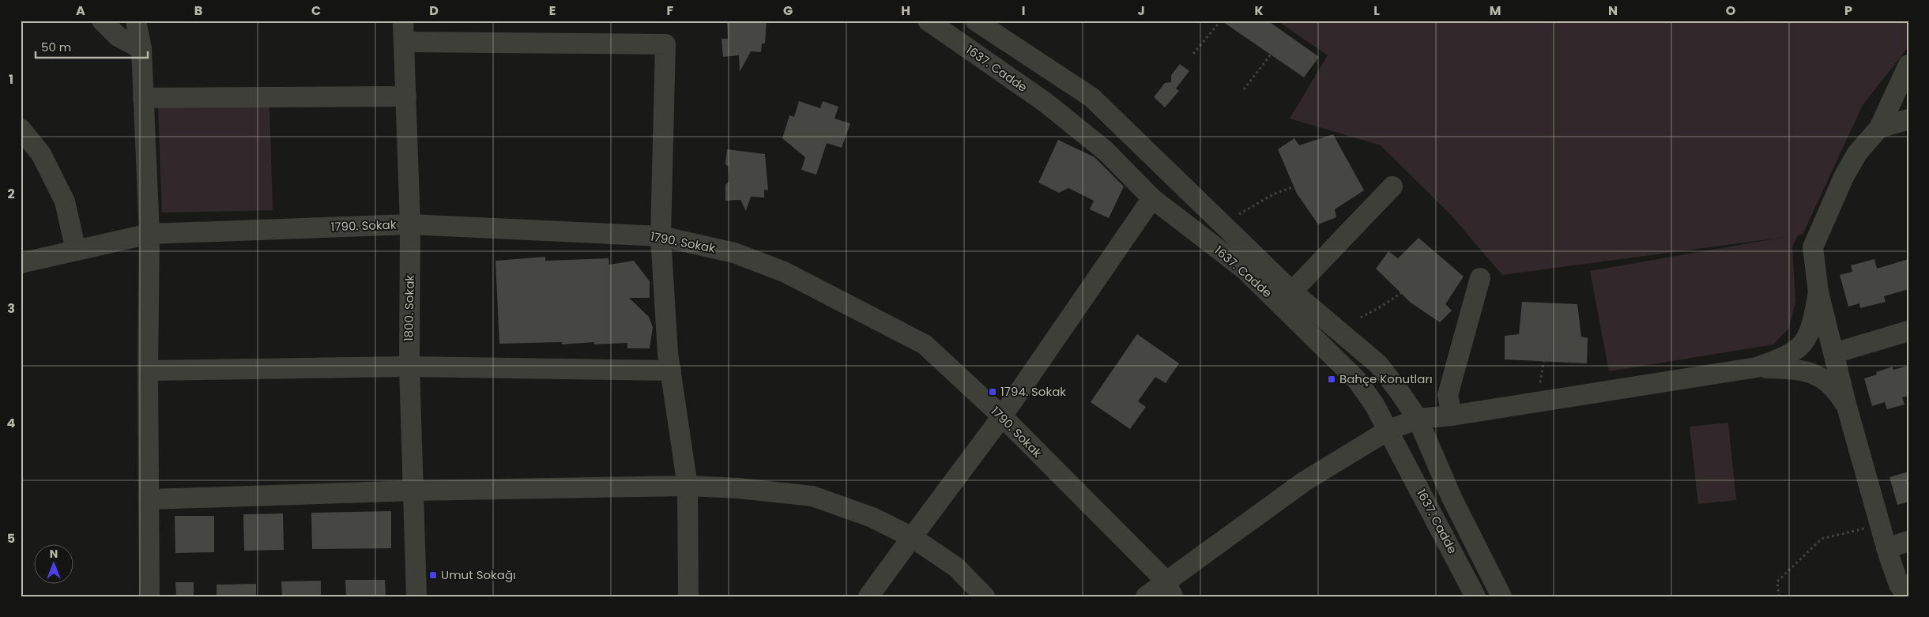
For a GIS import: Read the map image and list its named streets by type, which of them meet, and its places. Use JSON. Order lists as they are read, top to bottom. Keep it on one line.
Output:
{"streets":{"street":["1637. Cadde","1790. Sokak","1800. Sokak"]},"crossings":[["1790. Sokak","1800. Sokak"]],"places":{"transit":["Bahçe Konutları","1794. Sokak","Umut Sokağı"]},"scale_bar":"50 m","north":"top","grid":{"columns":["A","B","C","D","E","F","G","H","I","J","K","L","M","N","O","P"],"rows":["1","2","3","4","5"]}}
